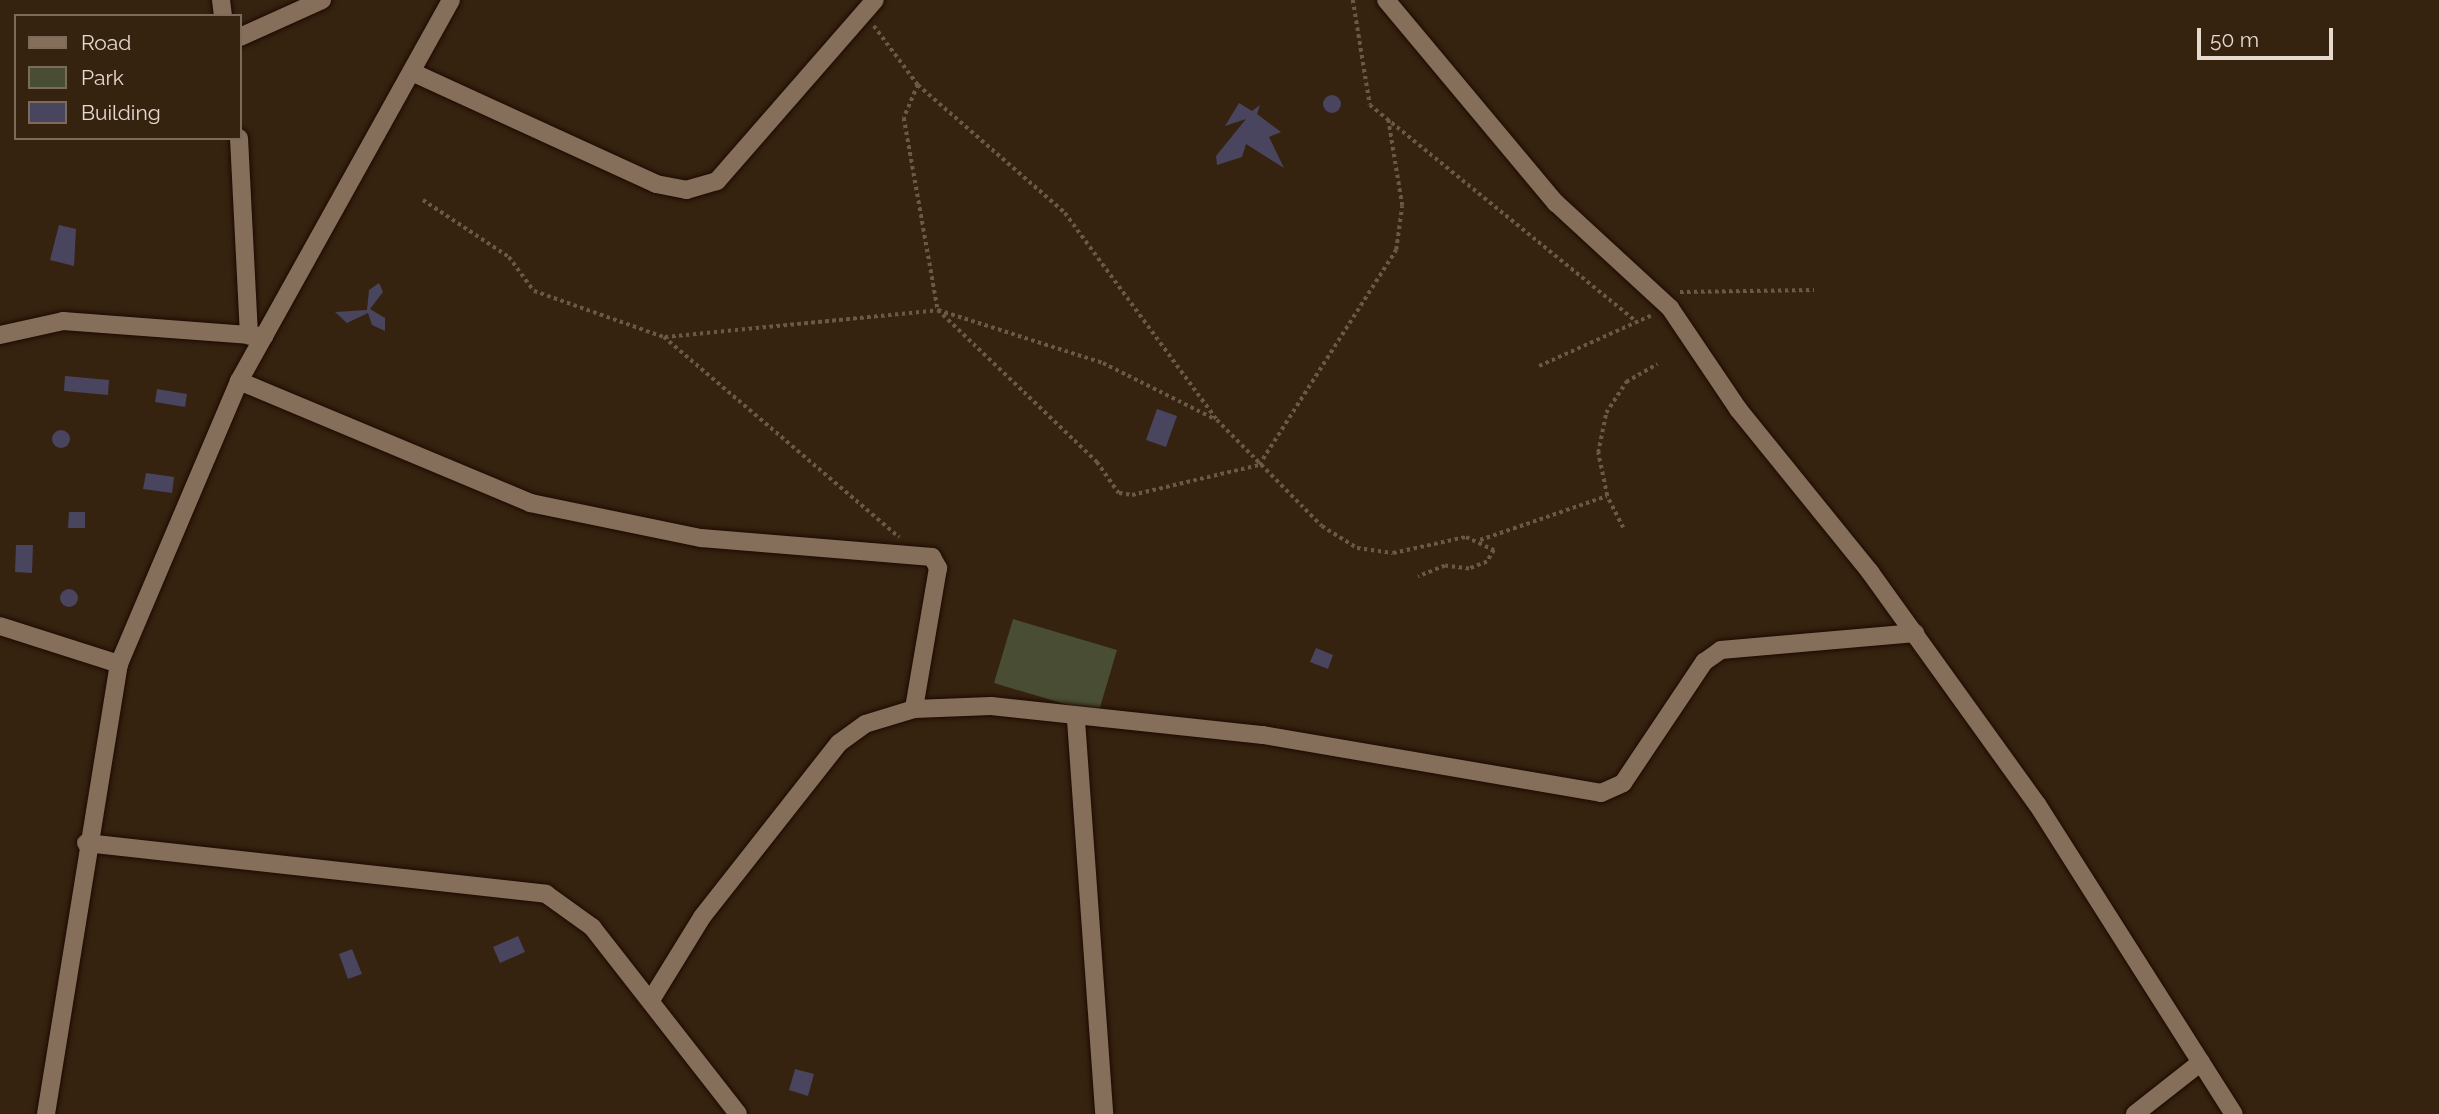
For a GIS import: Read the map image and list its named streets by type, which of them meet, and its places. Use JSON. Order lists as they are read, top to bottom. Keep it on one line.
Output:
{"legend":["Road","Park","Building"],"scale_bar":"50 m"}
